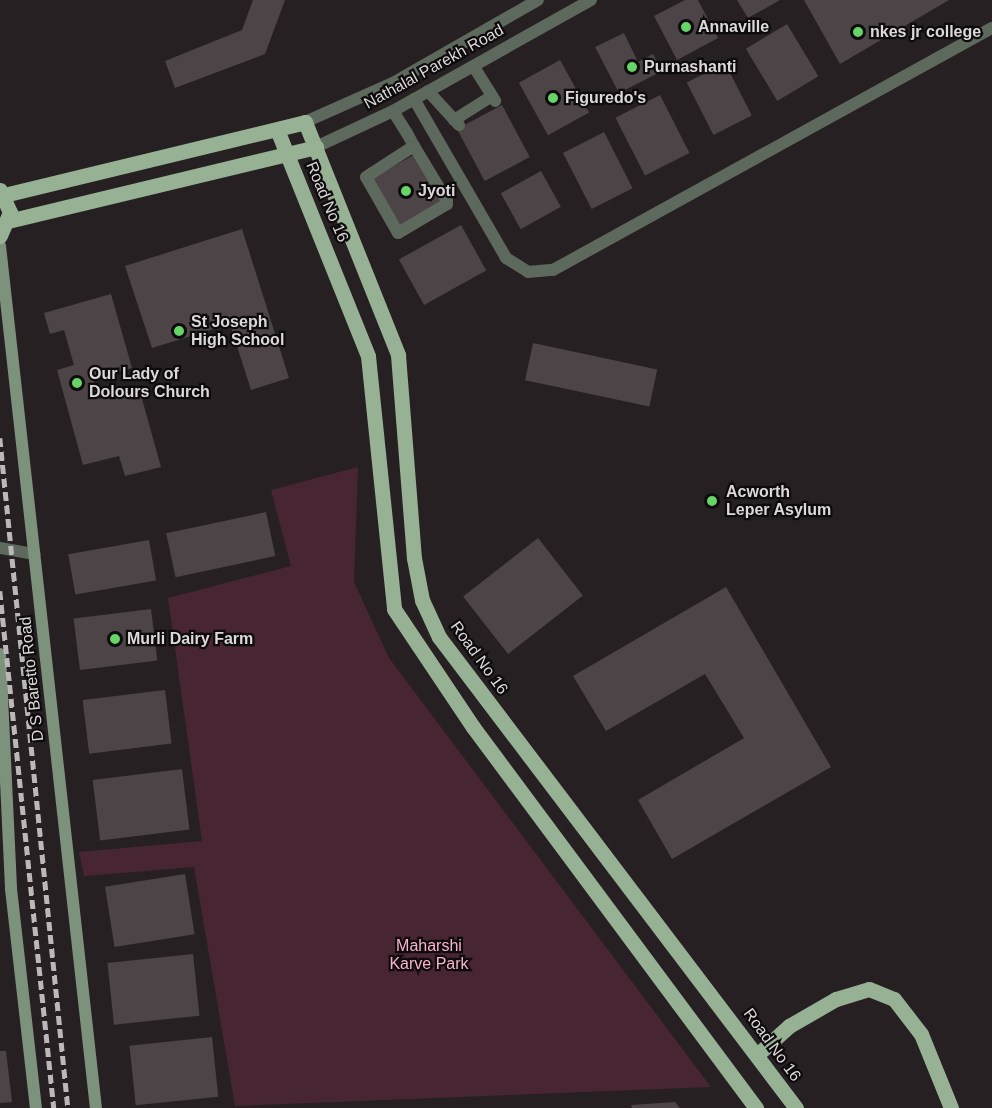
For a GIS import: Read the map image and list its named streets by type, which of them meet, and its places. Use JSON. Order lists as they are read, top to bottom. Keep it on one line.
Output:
{"streets":{"main road":["Nathalal Parekh Road","Road No 16","D S Baretto Road"]},"crossings":[["Nathalal Parekh Road","Road No 16"]],"parks":["Maharshi Karve Park"],"places":["Annaville","nkes jr college","Purnashanti","Figuredo's","Jyoti","St Joseph High School","Our Lady of Dolours Church","Acworth Leper Asylum","Murli Dairy Farm"]}
